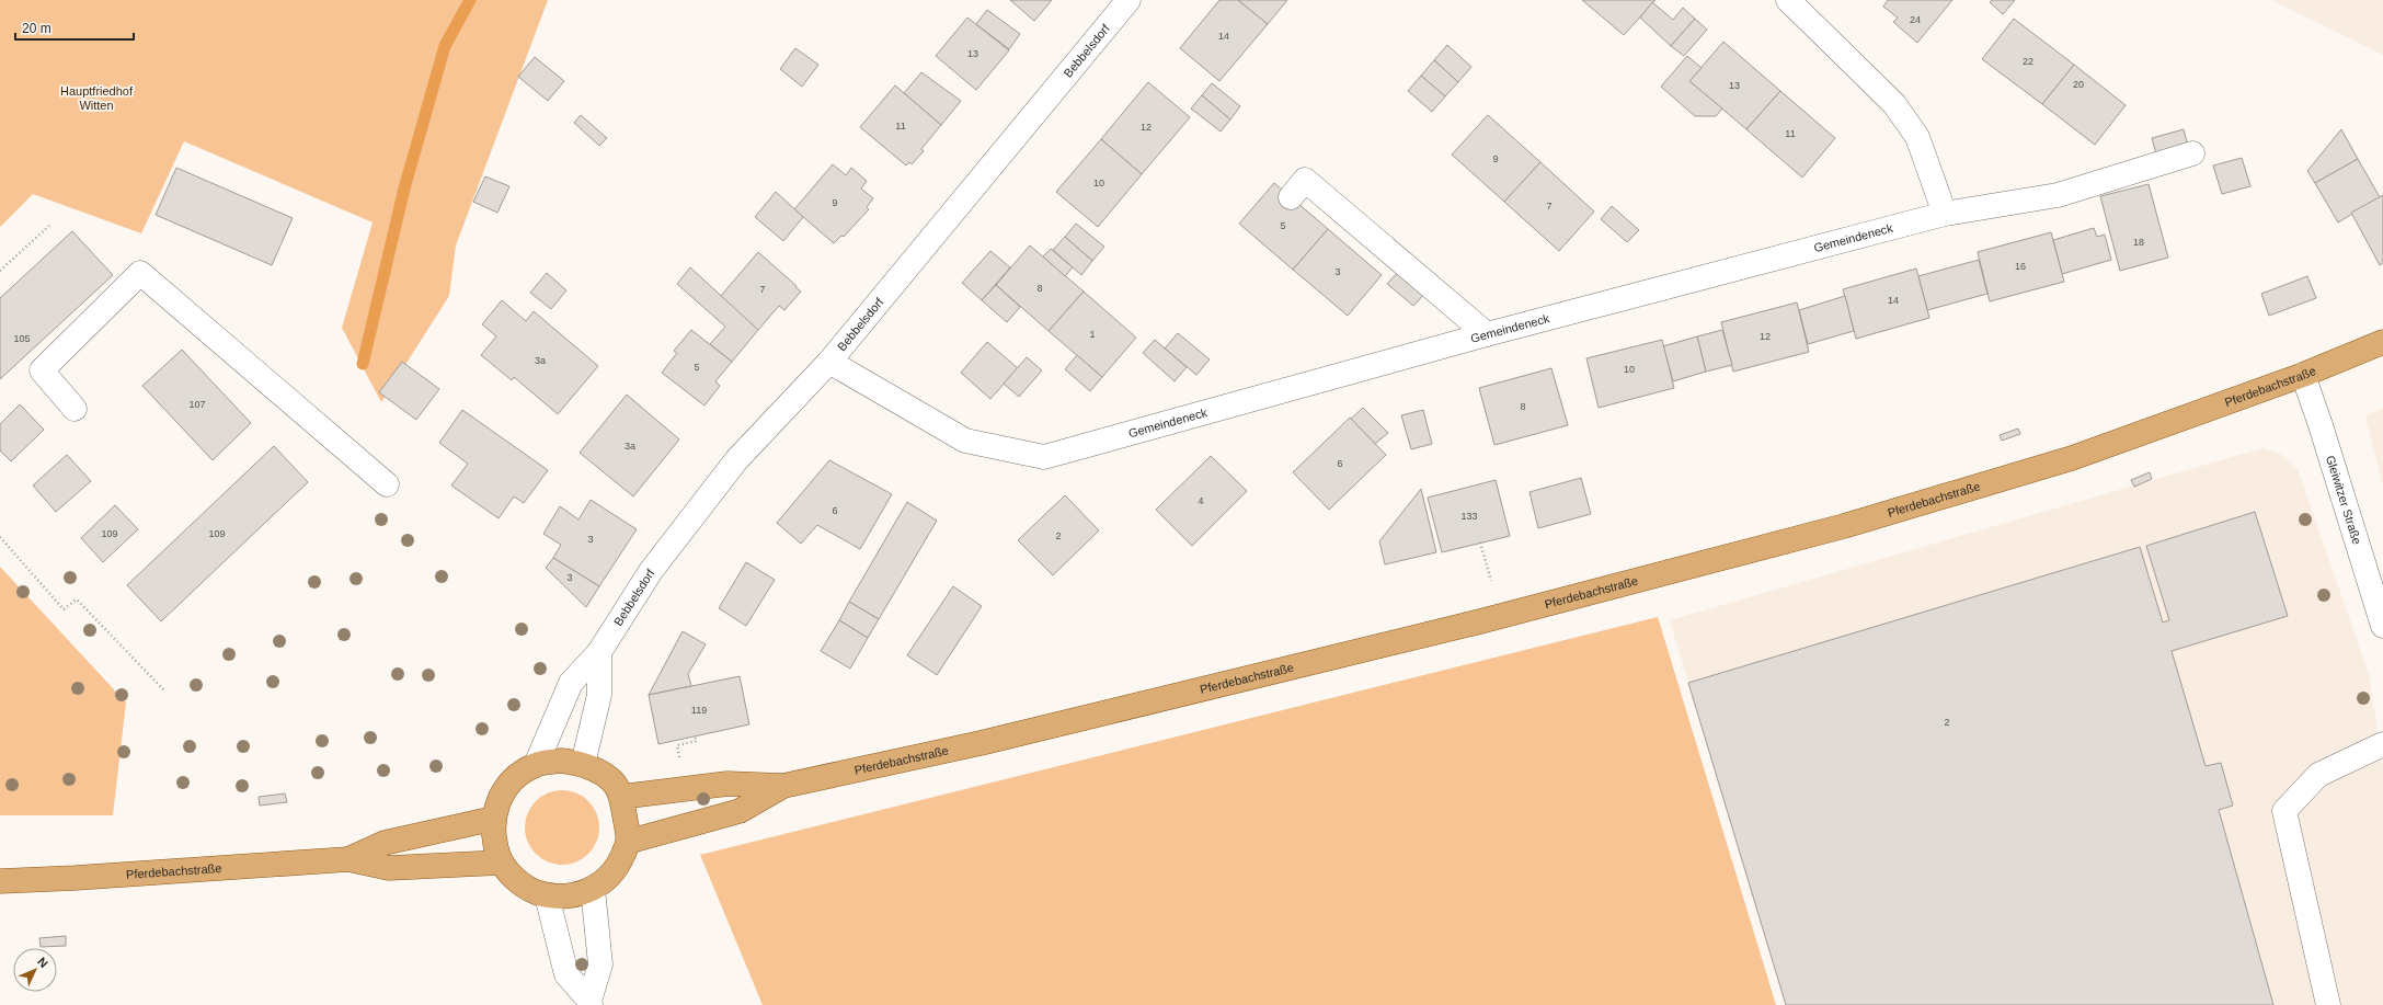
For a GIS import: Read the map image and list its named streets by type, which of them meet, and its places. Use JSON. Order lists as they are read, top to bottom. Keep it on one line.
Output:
{"streets":{"main road":["Pferdebachstraße"],"street":["Bebbelsdorf","Gemeindeneck","Gleiwitzer Straße"]},"crossings":[["Bebbelsdorf","Gemeindeneck"],["Bebbelsdorf","Pferdebachstraße"],["Pferdebachstraße","Gleiwitzer Straße"]],"parks":["Hauptfriedhof Witten"],"house_numbers":["24","14","13","22","20","13","11","12","11","9","10","9","7","5","18","16","3","8","7","14","1","12","105","3a","5","10","107","8","3a","6","4","6","133","109","109","2","3","3","119","2"],"scale_bar":"20 m","north":"top right"}
